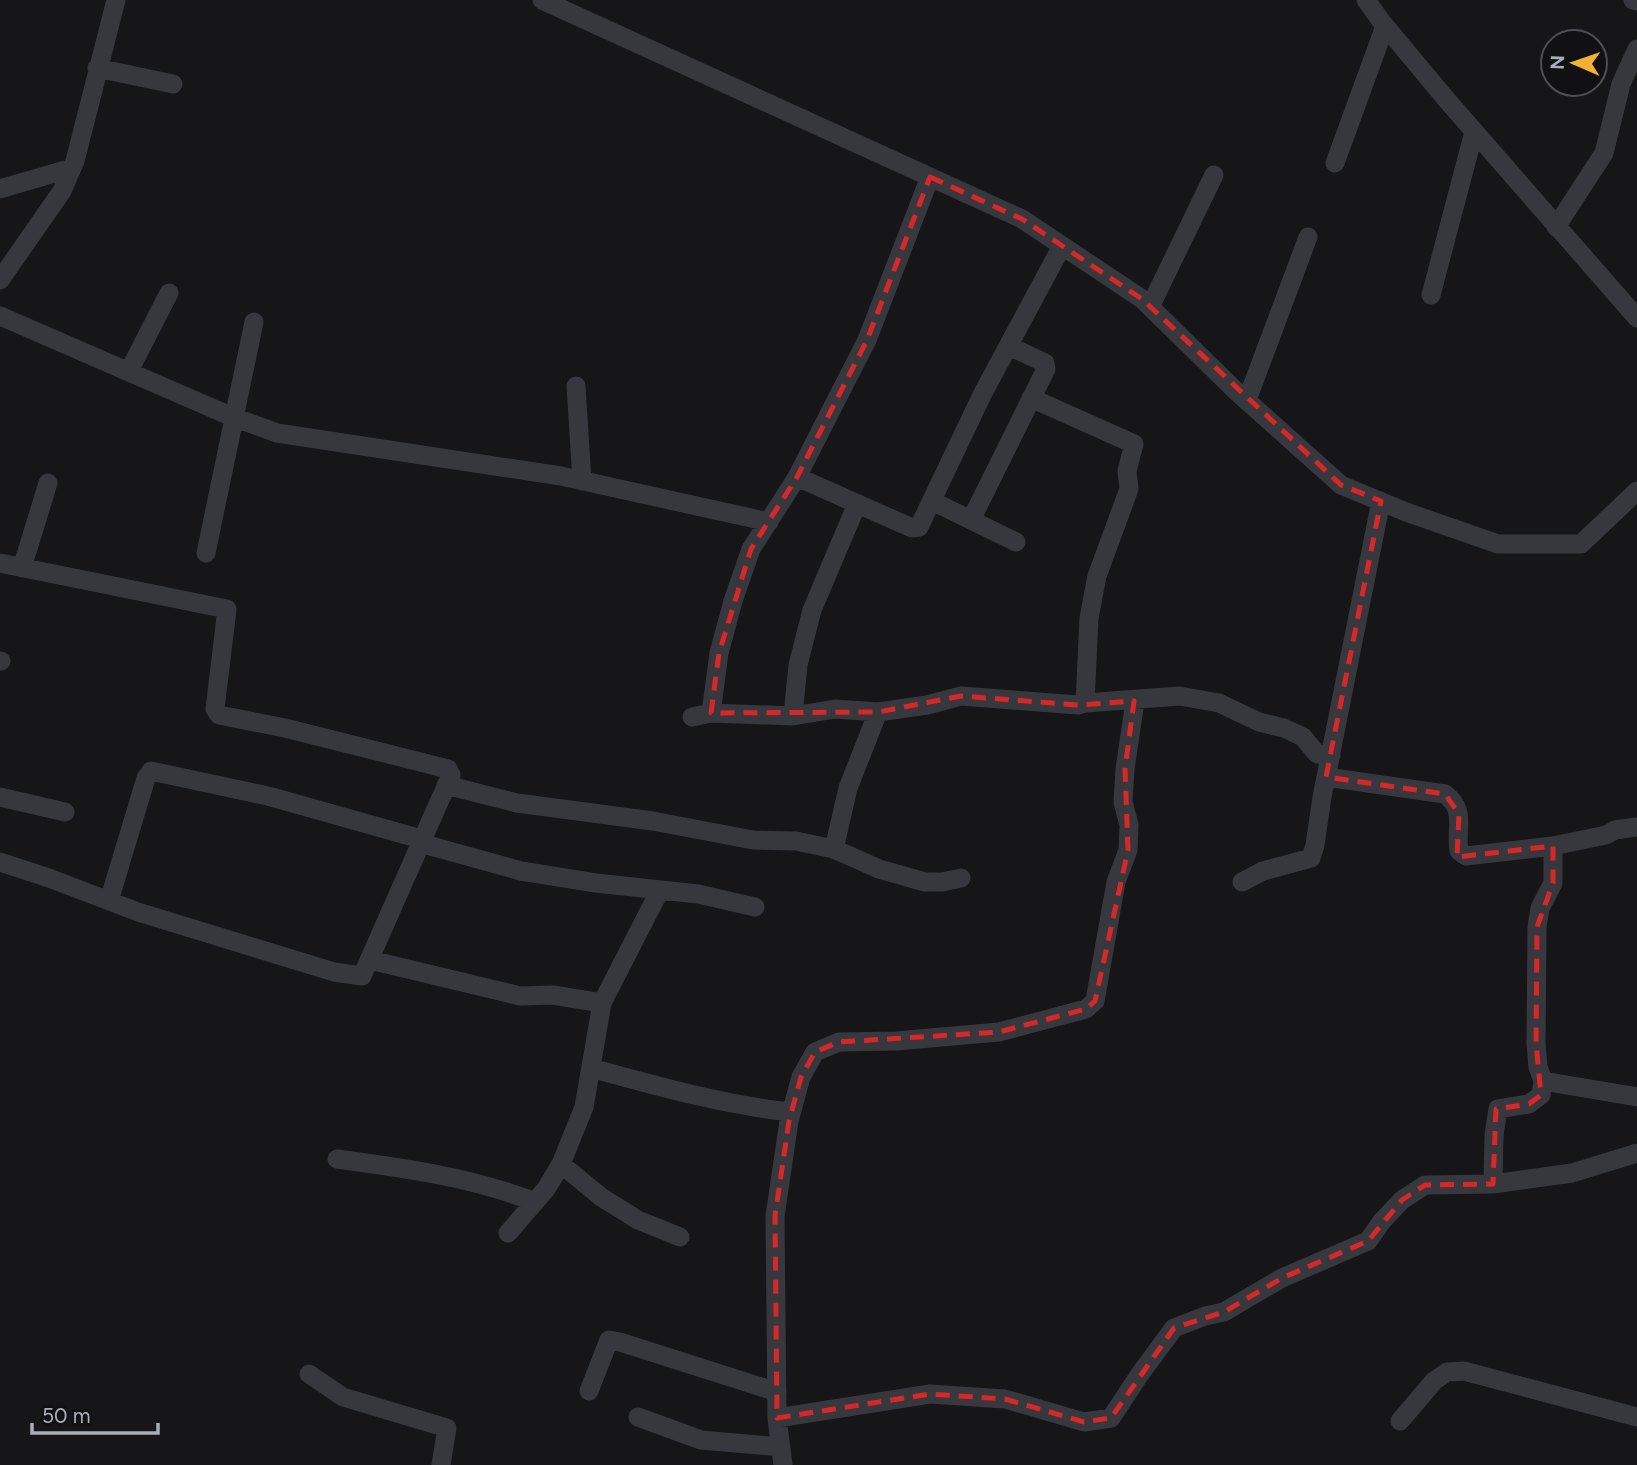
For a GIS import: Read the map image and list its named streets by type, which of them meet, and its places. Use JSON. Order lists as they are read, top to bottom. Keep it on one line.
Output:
{"scale_bar":"50 m","north":"left"}
